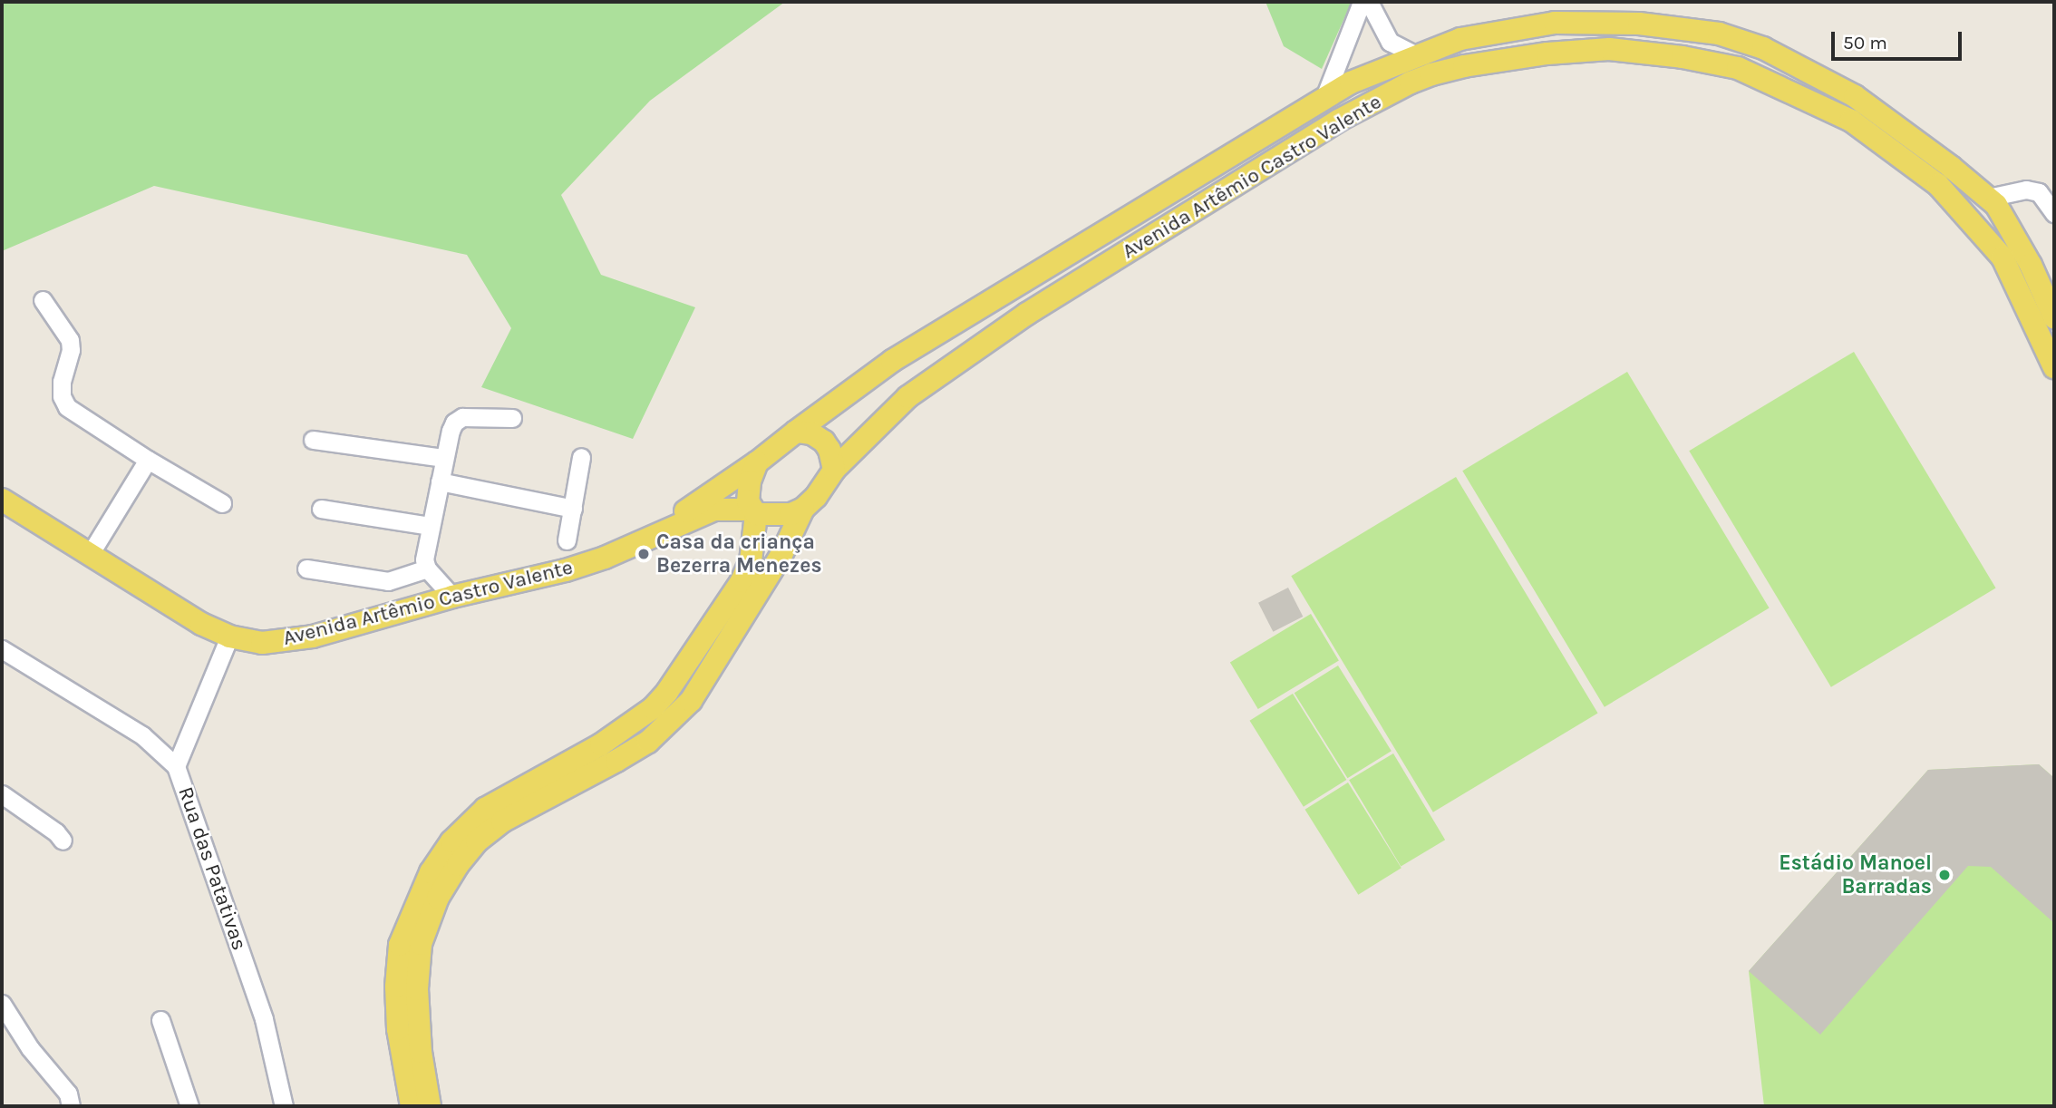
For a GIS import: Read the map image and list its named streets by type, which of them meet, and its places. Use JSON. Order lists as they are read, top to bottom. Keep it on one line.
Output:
{"streets":{"main road":["Avenida Artêmio Castro Valente"],"street":["Rua das Patativas"]},"crossings":[["Avenida Artêmio Castro Valente","Rua das Patativas"]],"places":["Casa da criança Bezerra Menezes","Estádio Manoel Barradas"],"scale_bar":"50 m"}
